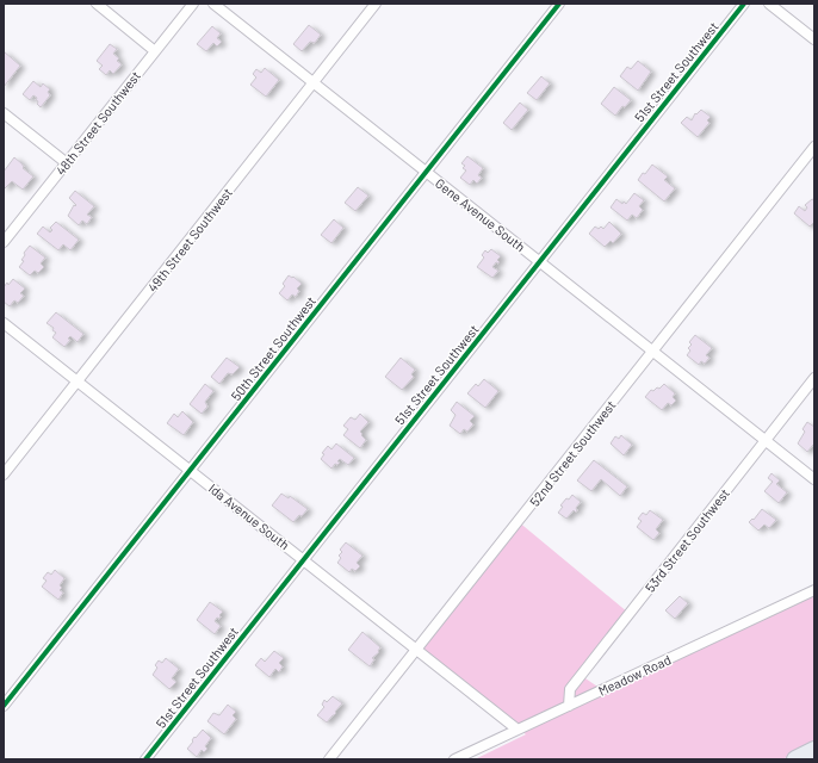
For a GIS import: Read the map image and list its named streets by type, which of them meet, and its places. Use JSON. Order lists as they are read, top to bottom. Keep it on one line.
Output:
{"streets":{"street":["51st Street Southwest","48th Street Southwest","Gene Avenue South","49th Street Southwest","50th Street Southwest","52nd Street Southwest","Ida Avenue South","53rd Street Southwest","Meadow Road"]},"crossings":[["51st Street Southwest","Gene Avenue South"],["51st Street Southwest","Ida Avenue South"],["Gene Avenue South","49th Street Southwest"],["Gene Avenue South","50th Street Southwest"],["Gene Avenue South","52nd Street Southwest"],["Gene Avenue South","53rd Street Southwest"],["49th Street Southwest","Ida Avenue South"],["50th Street Southwest","Ida Avenue South"],["52nd Street Southwest","Ida Avenue South"],["Ida Avenue South","Meadow Road"],["53rd Street Southwest","Meadow Road"]]}
